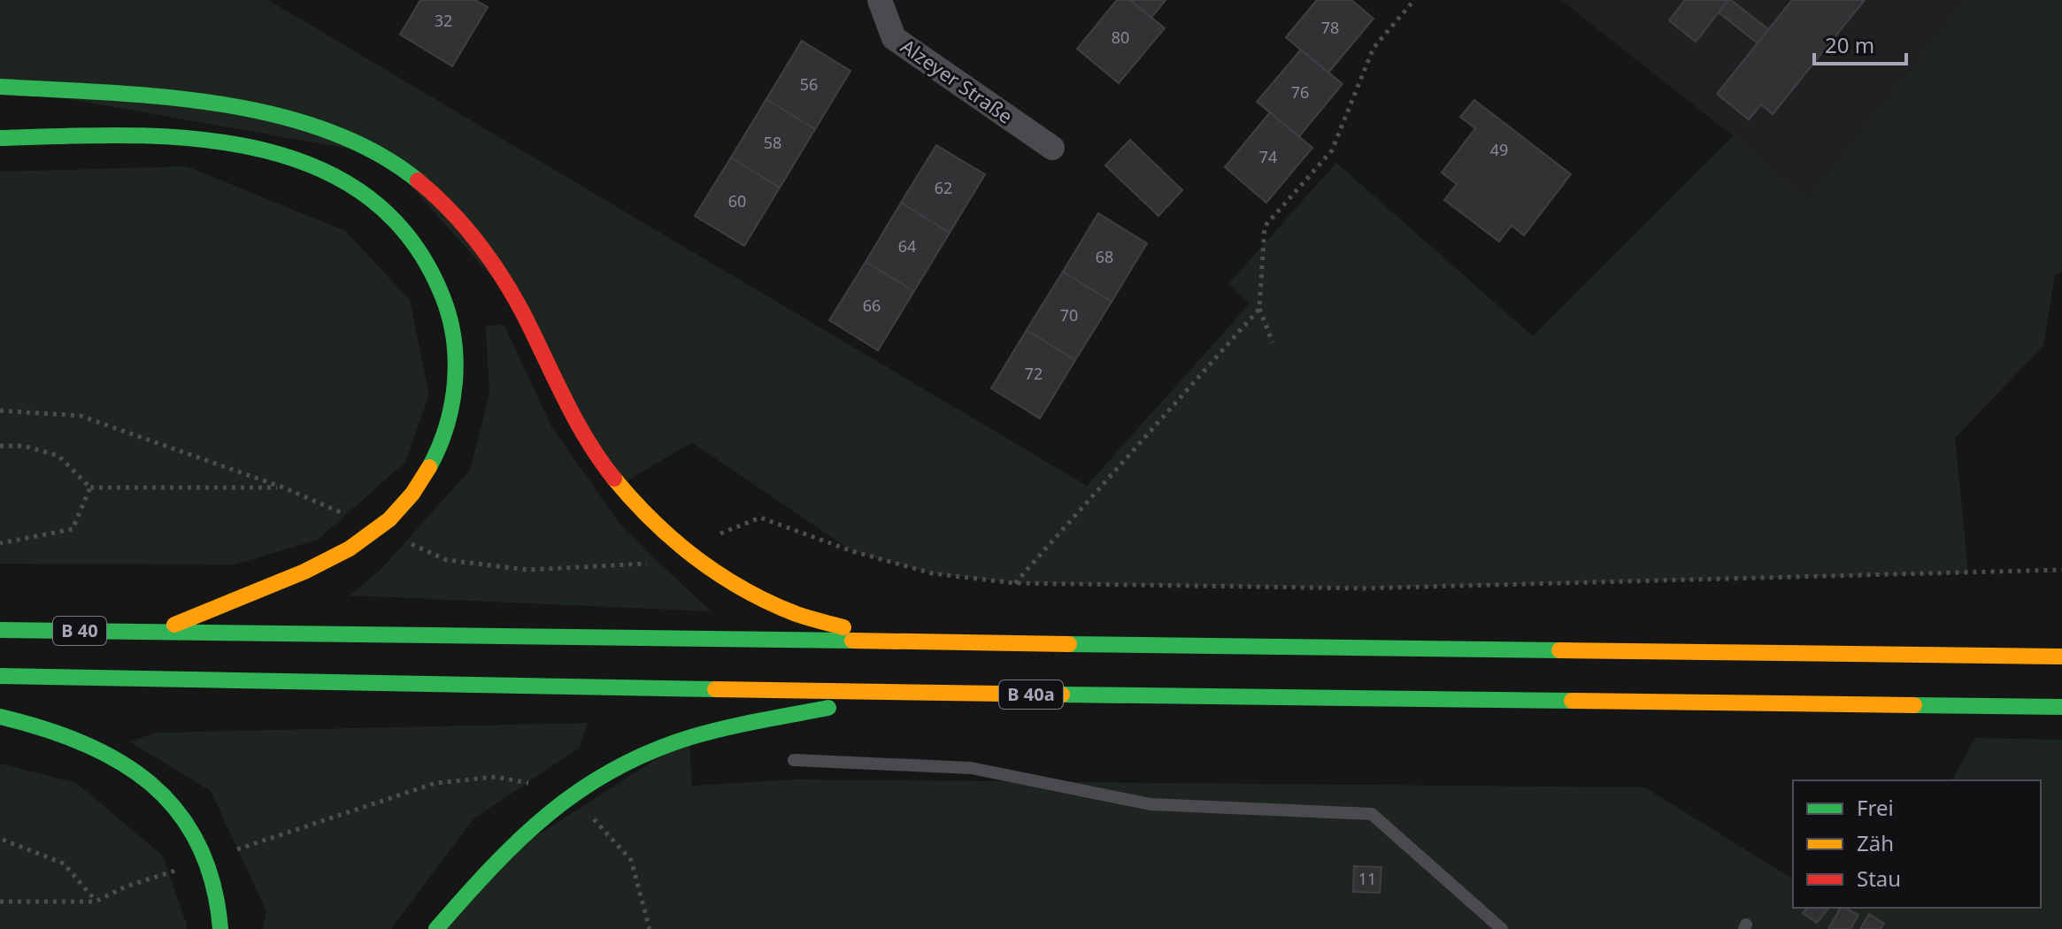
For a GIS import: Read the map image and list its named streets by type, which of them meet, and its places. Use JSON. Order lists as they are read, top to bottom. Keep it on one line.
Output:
{"streets":{"highway":["B 40","B 40a"],"street":["Alzeyer Straße"]},"house_numbers":["32","78","80","56","76","58","49","74","62","60","64","68","66","70","72","11"],"legend":["Frei","Zäh","Stau"],"scale_bar":"20 m"}
